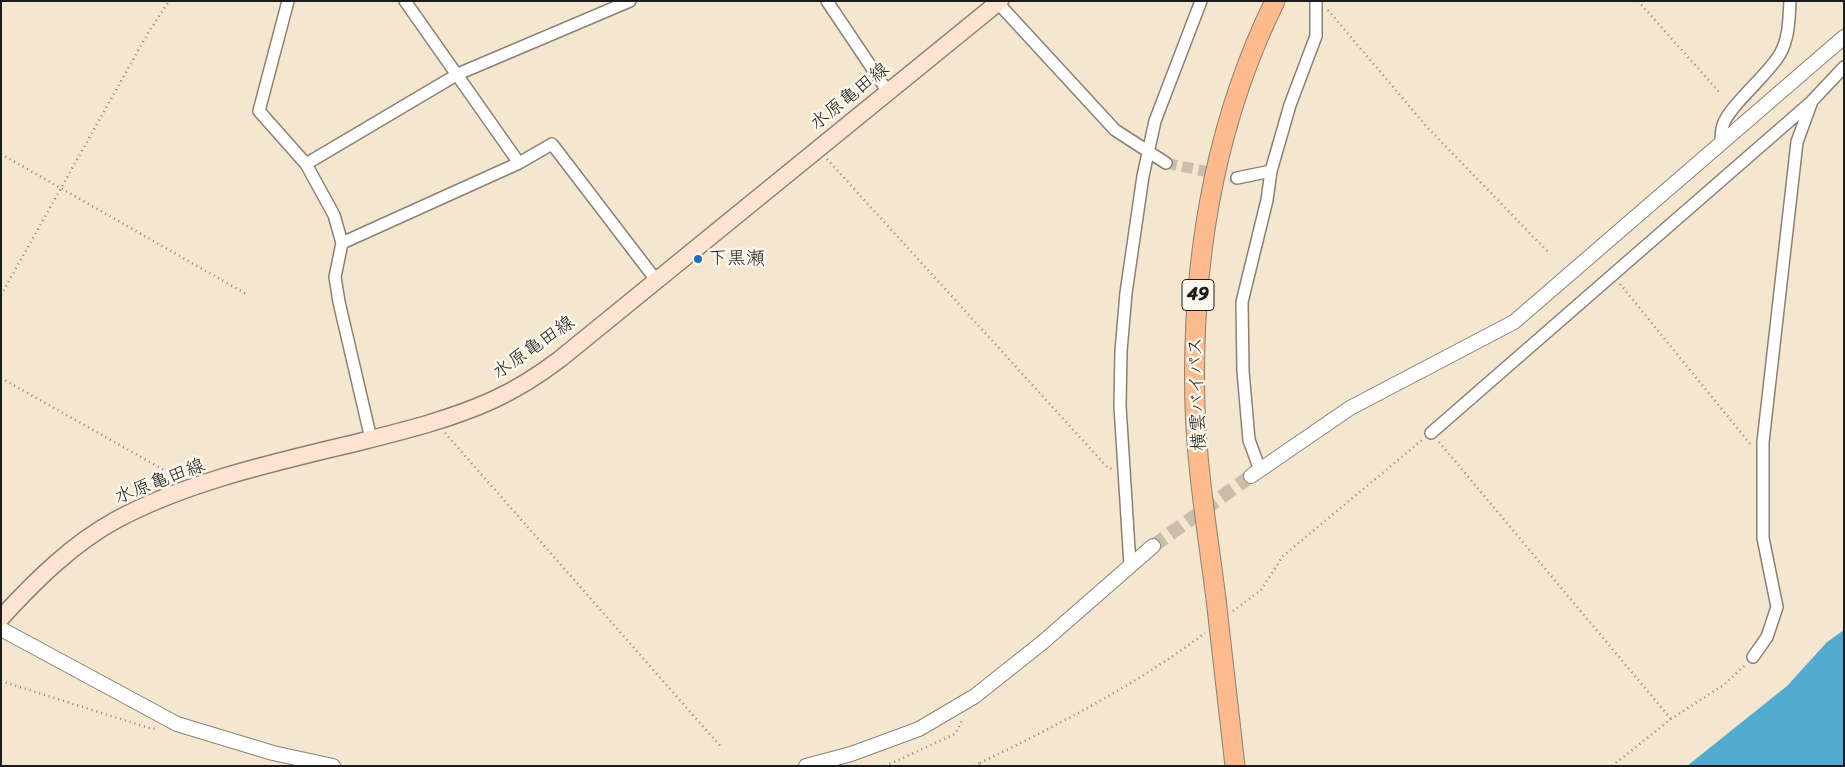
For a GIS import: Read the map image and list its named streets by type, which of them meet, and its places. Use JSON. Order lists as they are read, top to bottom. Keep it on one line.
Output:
{"streets":{"highway":["49","横雲バイパス"],"main road":["水原亀田線"]},"places":["下黒瀬"]}
